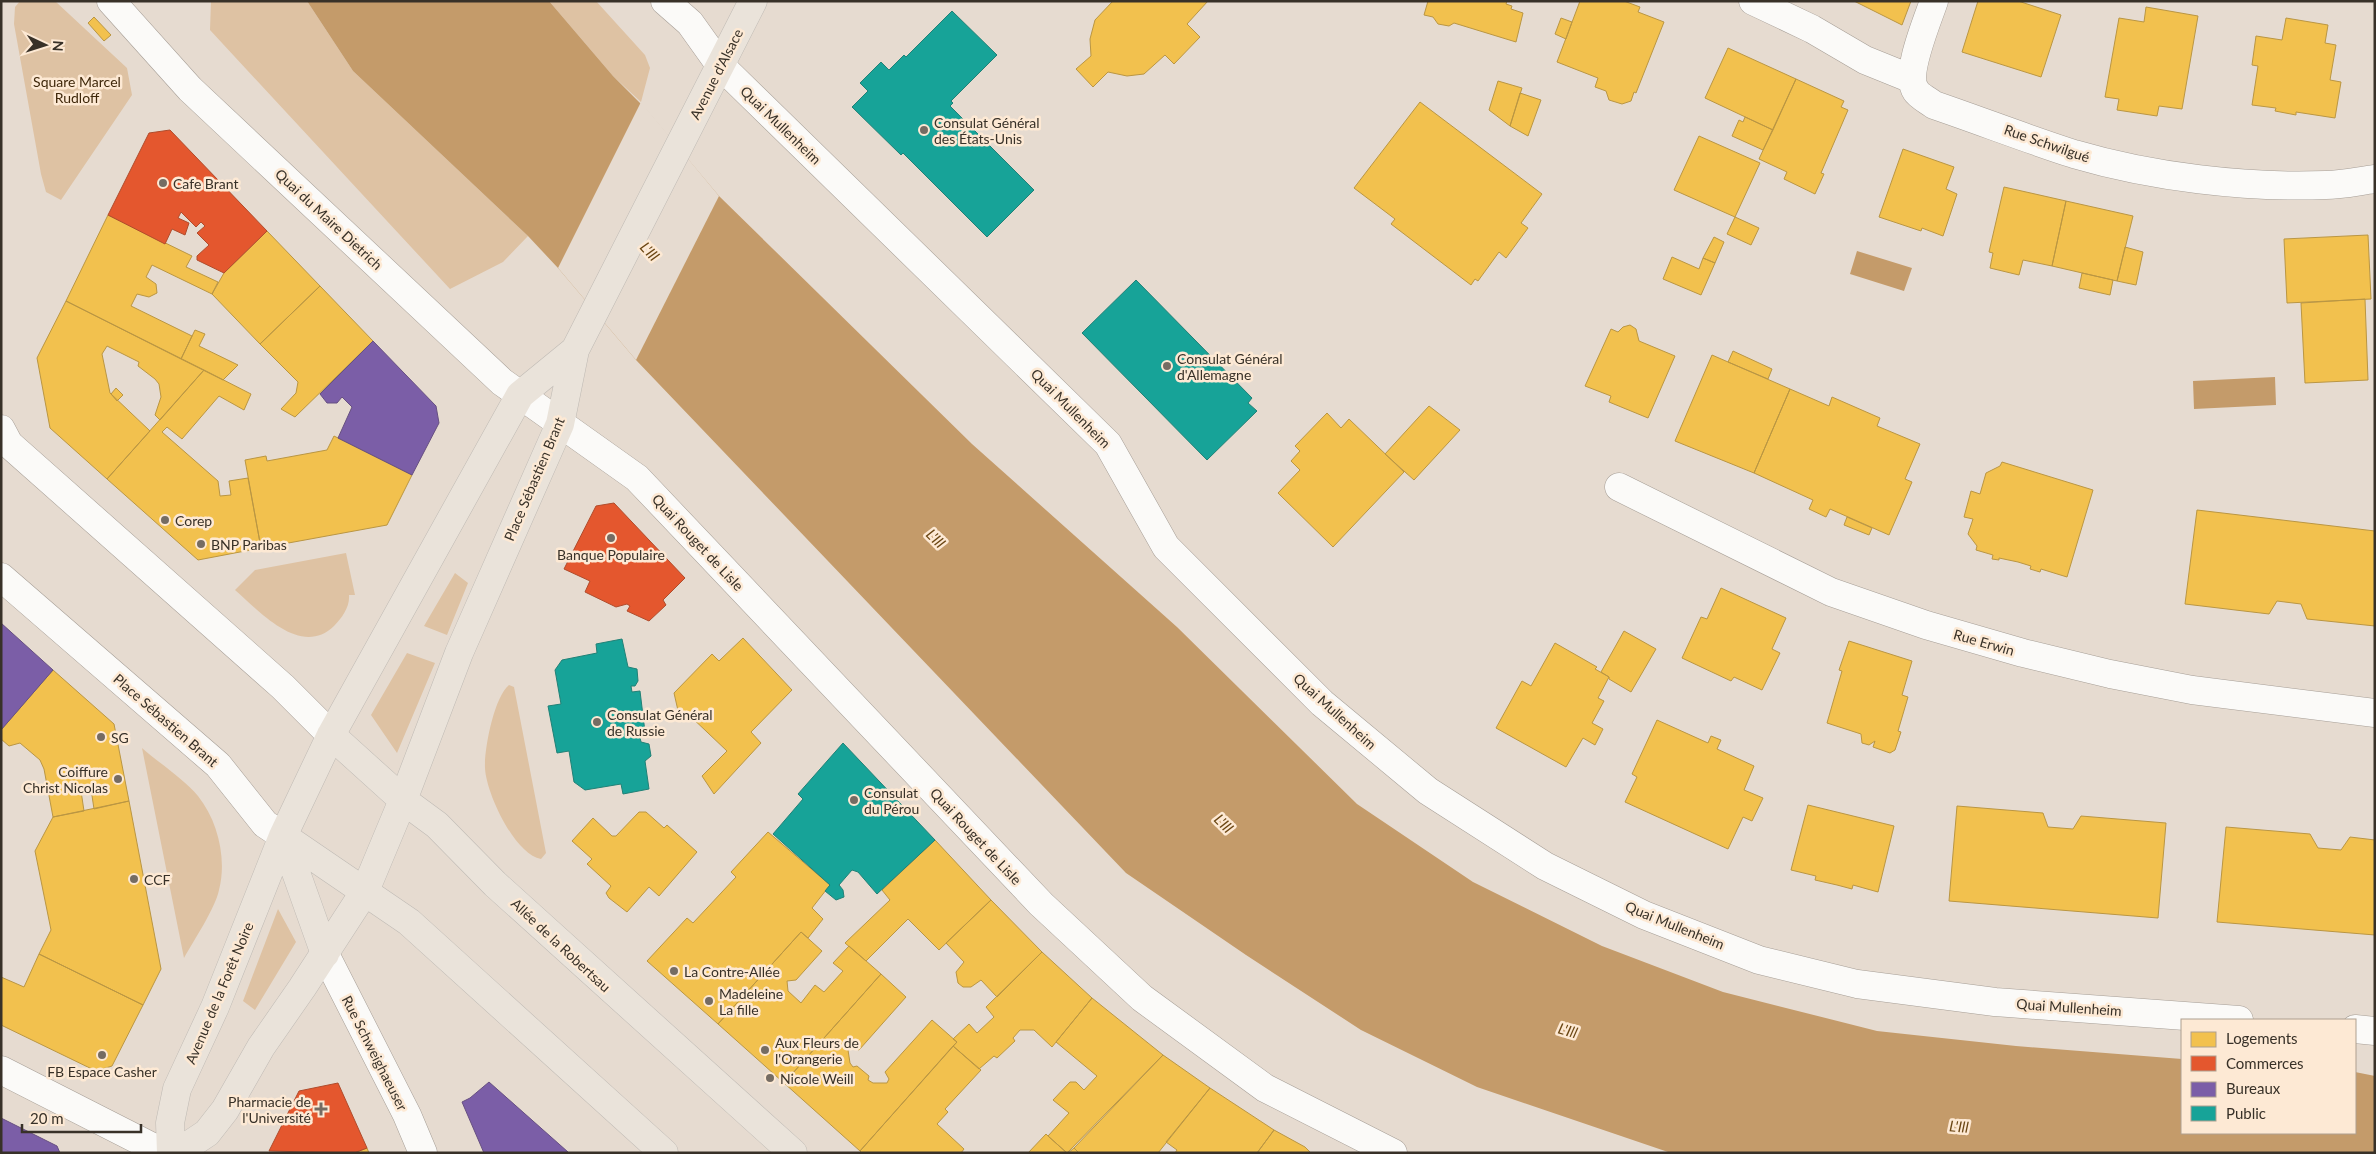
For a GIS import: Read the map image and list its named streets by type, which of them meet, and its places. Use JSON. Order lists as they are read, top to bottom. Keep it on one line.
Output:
{"streets":{"main road":["Avenue d'Alsace","Place Sébastien Brant","Allée de la Robertsau","Avenue de la Forêt Noire"],"street":["Quai Mullenheim","Rue Schwilgué","Quai du Maire Dietrich","Quai Rouget de Lisle","Rue Erwin","Rue Schweighaeuser"]},"crossings":[["Avenue d'Alsace","Quai Mullenheim"],["Avenue d'Alsace","Place Sébastien Brant"],["Quai du Maire Dietrich","Place Sébastien Brant"],["Quai du Maire Dietrich","Quai Rouget de Lisle"],["Place Sébastien Brant","Quai Rouget de Lisle"],["Place Sébastien Brant","Allée de la Robertsau"],["Place Sébastien Brant","Avenue de la Forêt Noire"]],"water":["L'Ill"],"parks":["Square Marcel Rudloff"],"places":{"other":["Consulat Général des États-Unis","Cafe Brant","Consulat Général d'Allemagne","Corep","Banque Populaire","BNP Paribas","Consulat Général de Russie","SG","Coiffure Christ Nicolas","Consulat du Pérou","CCF","La Contre-Allée","Madeleine La fille","Aux Fleurs de l'Orangerie","FB Espace Casher","Nicole Weill"],"health":["Pharmacie de l'Université"]},"legend":["Logements","Commerces","Bureaux","Public"],"scale_bar":"20 m","north":"right"}
